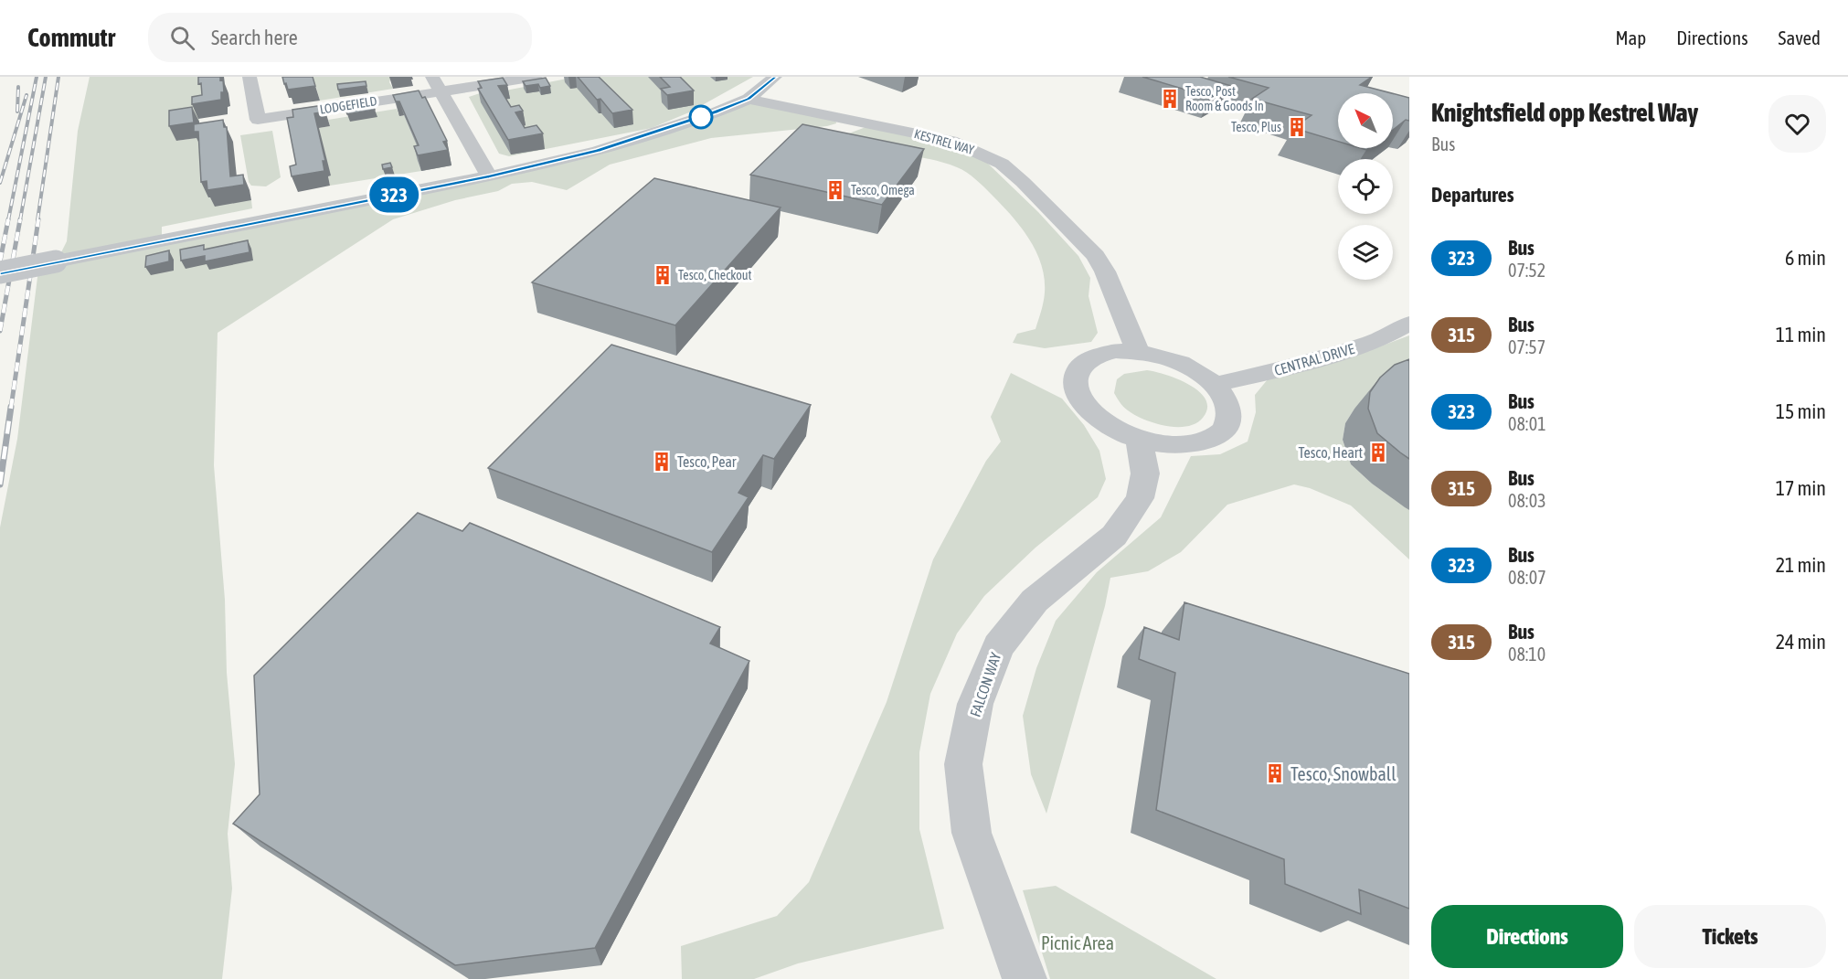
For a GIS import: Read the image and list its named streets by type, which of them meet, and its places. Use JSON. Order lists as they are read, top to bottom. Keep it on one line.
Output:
{"streets":{"street":["LODGEFIELD","KESTREL WAY","CENTRAL DRIVE","FALCON WAY"]},"parks":["Picnic Area"],"places":{"building":["Tesco, Post Room & Goods In","Tesco, Plus","Tesco, Omega","Tesco, Checkout","Tesco, Heart","Tesco, Pear","Tesco, Snowball"]},"lines":["bus line 323"],"north":"top left","page":{"header":"Commutr","search":"Search here","nav":["Map","Directions","Saved"],"on_map":"323","heading":[["Knightsfield opp Kestrel Way","Bus"],"Departures"],"list":[{"mark":"323","name":"Bus","note":"07:52","value":"6 min"},{"mark":"315","name":"Bus","note":"07:57","value":"11 min"},{"mark":"323","name":"Bus","note":"08:01","value":"15 min"},{"mark":"315","name":"Bus","note":"08:03","value":"17 min"},{"mark":"323","name":"Bus","note":"08:07","value":"21 min"},{"mark":"315","name":"Bus","note":"08:10","value":"24 min"}],"buttons":["Directions","Tickets"]}}
